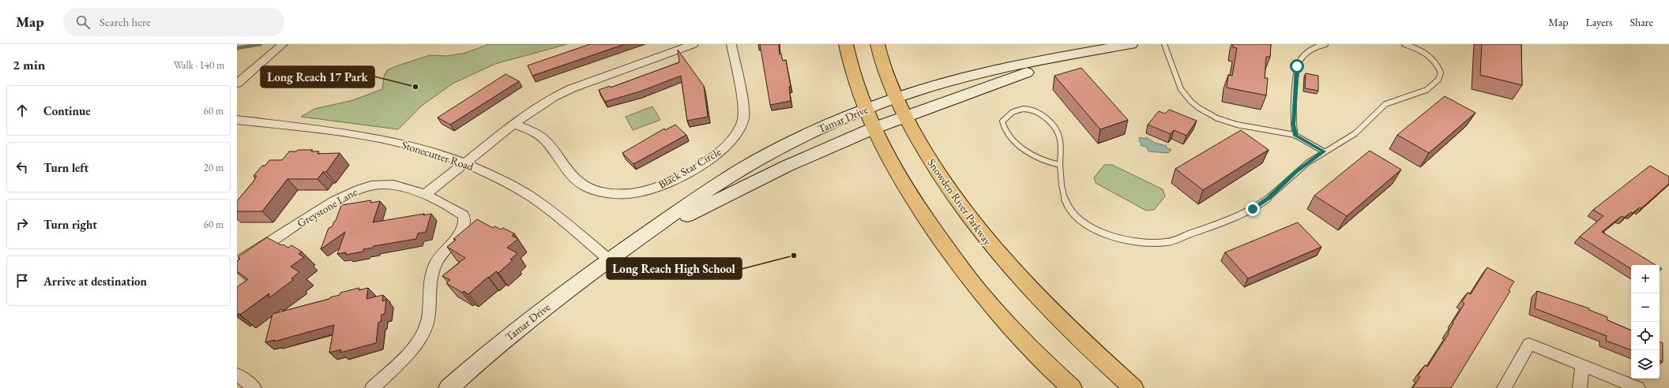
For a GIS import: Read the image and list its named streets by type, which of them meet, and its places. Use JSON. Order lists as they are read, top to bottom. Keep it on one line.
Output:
{"streets":{"main road":["Snowden River Parkway"],"street":["Tamar Drive","Stonecutter Road","Black Star Circle","Greystone Lane"]},"crossings":[["Tamar Drive","Stonecutter Road"],["Tamar Drive","Snowden River Parkway"]],"places":["Long Reach 17 Park","Long Reach High School"],"page":{"header":"Map","search":"Search here","nav":["Map","Layers","Share"],"heading":["2 min","Walk · 140 m"],"list":[["Continue","60 m"],["Turn left","20 m"],["Turn right","60 m"],"Arrive at destination"],"map_buttons":["+","−"]}}
